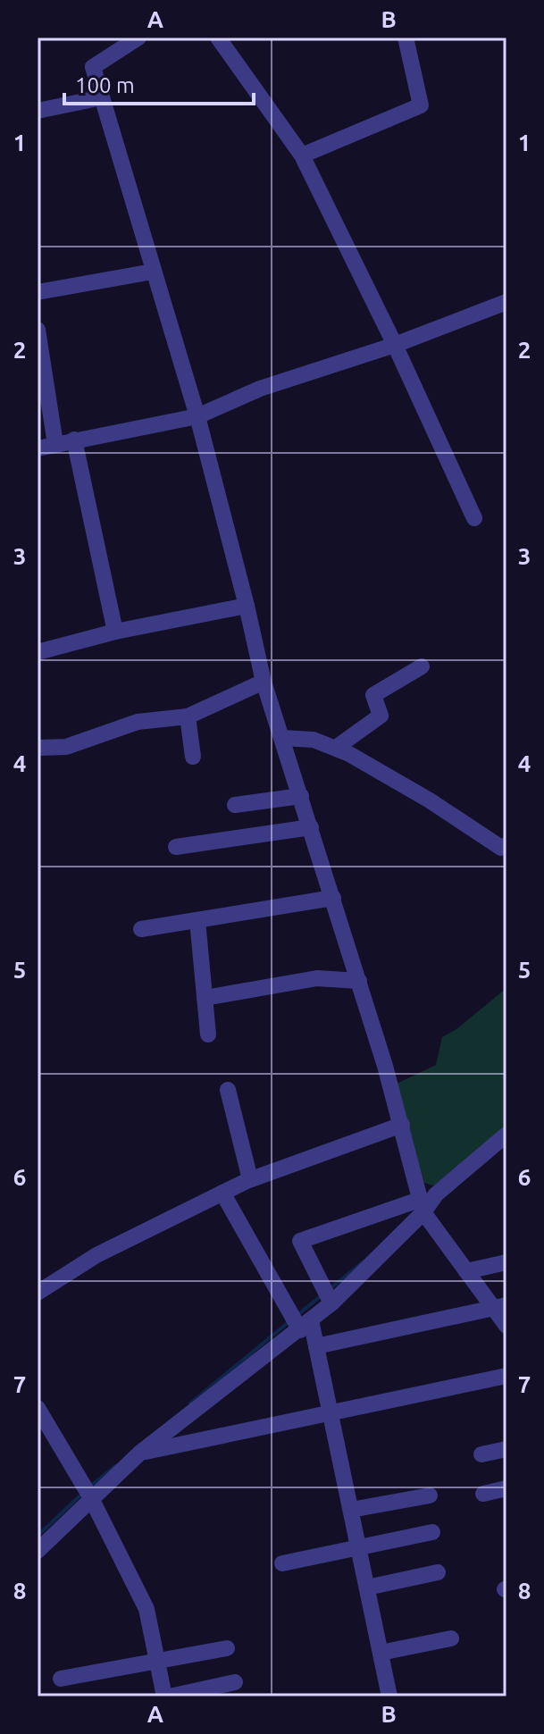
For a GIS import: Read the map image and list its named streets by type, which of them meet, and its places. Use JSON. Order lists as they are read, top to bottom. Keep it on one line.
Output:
{"scale_bar":"100 m","grid":{"columns":["A","B"],"rows":["1","2","3","4","5","6","7","8"]}}
